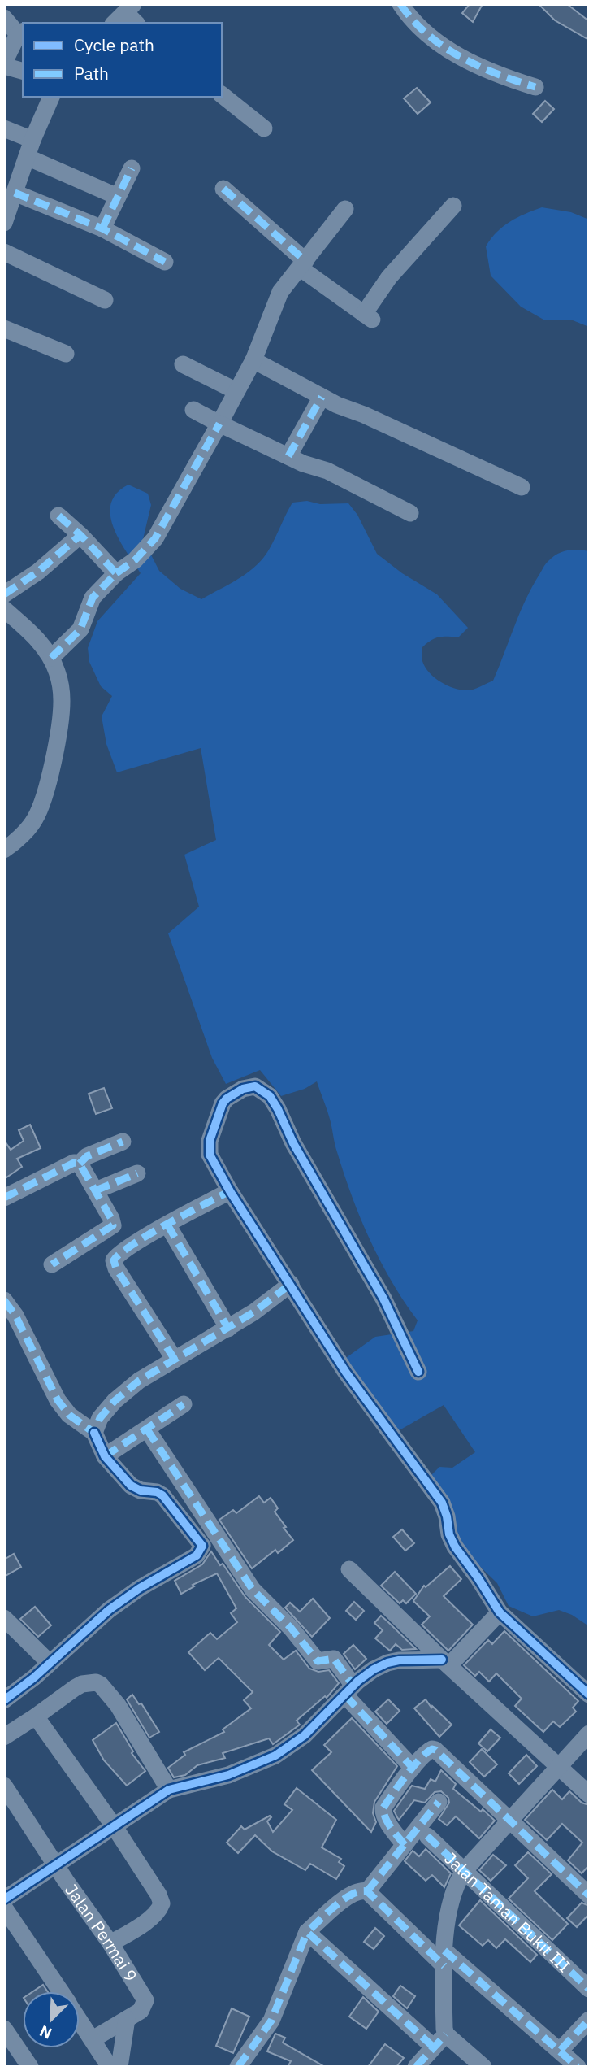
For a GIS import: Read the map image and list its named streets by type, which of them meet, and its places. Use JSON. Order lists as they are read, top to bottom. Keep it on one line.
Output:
{"streets":{"street":["Jalan Taman Bukit III","Jalan Permai 9"]},"legend":["Cycle path","Path"],"north":"bottom left"}
